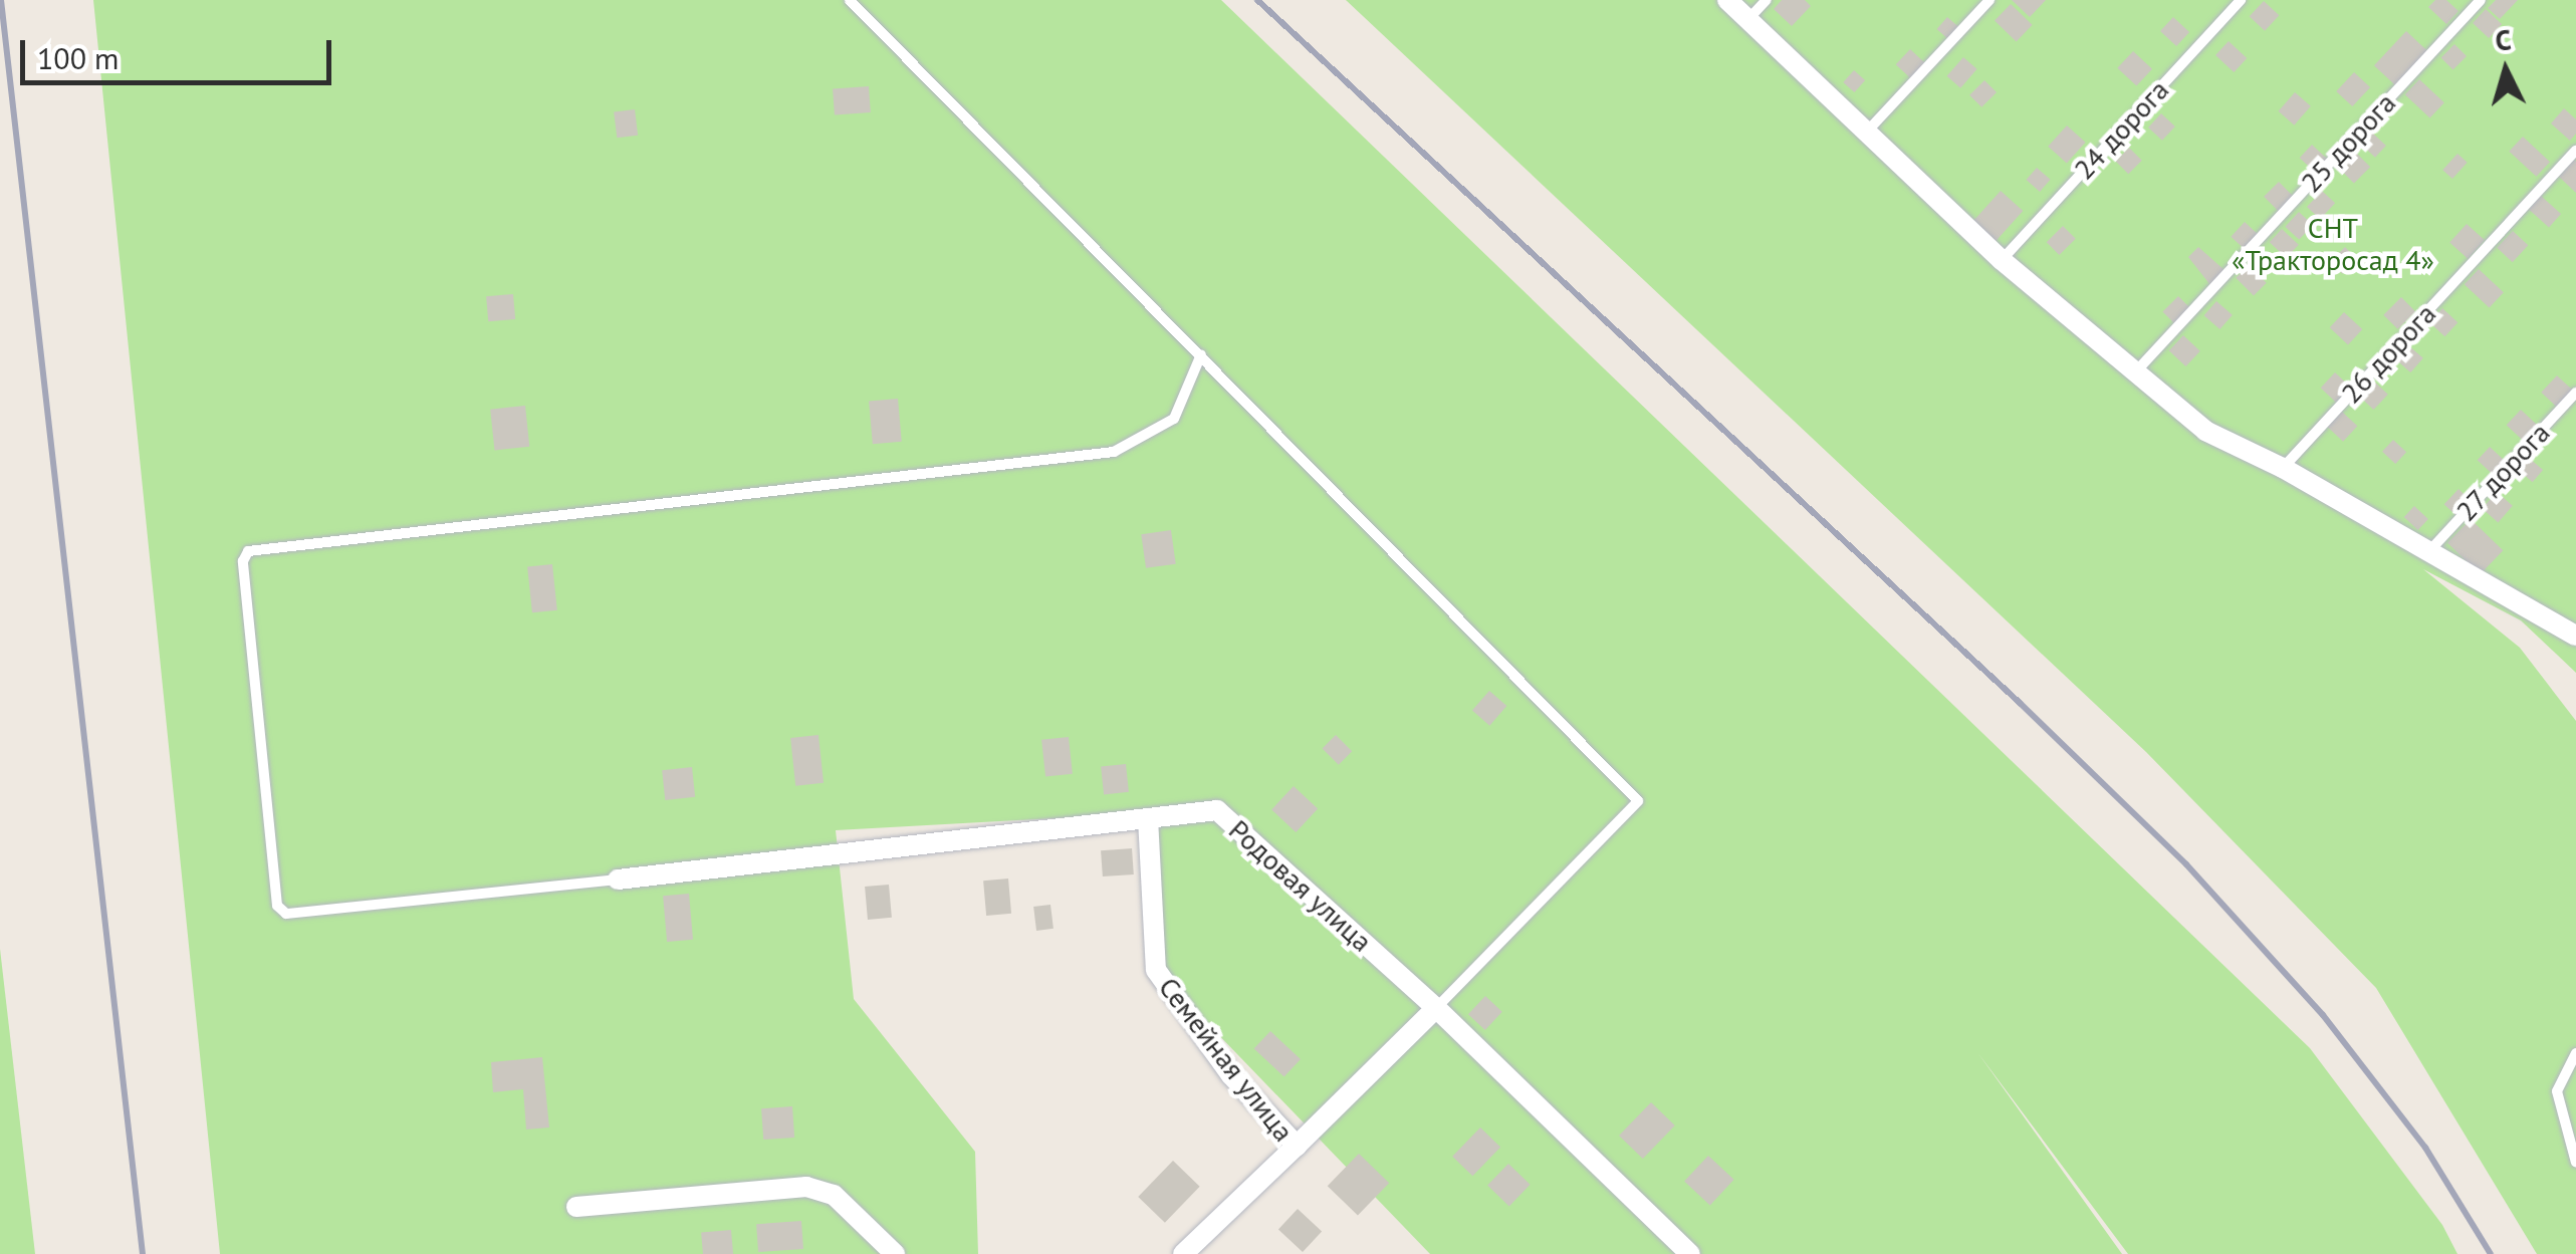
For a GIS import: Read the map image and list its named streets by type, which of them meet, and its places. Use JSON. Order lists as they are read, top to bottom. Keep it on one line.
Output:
{"streets":{"street":["Родовая улица","Семейная улица"],"lane":["24 дорога","25 дорога","26 дорога","27 дорога"]},"crossings":[["Родовая улица","Семейная улица"]],"parks":["СНТ «Тракторосад 4»"],"scale_bar":"100 m","north":"top"}
